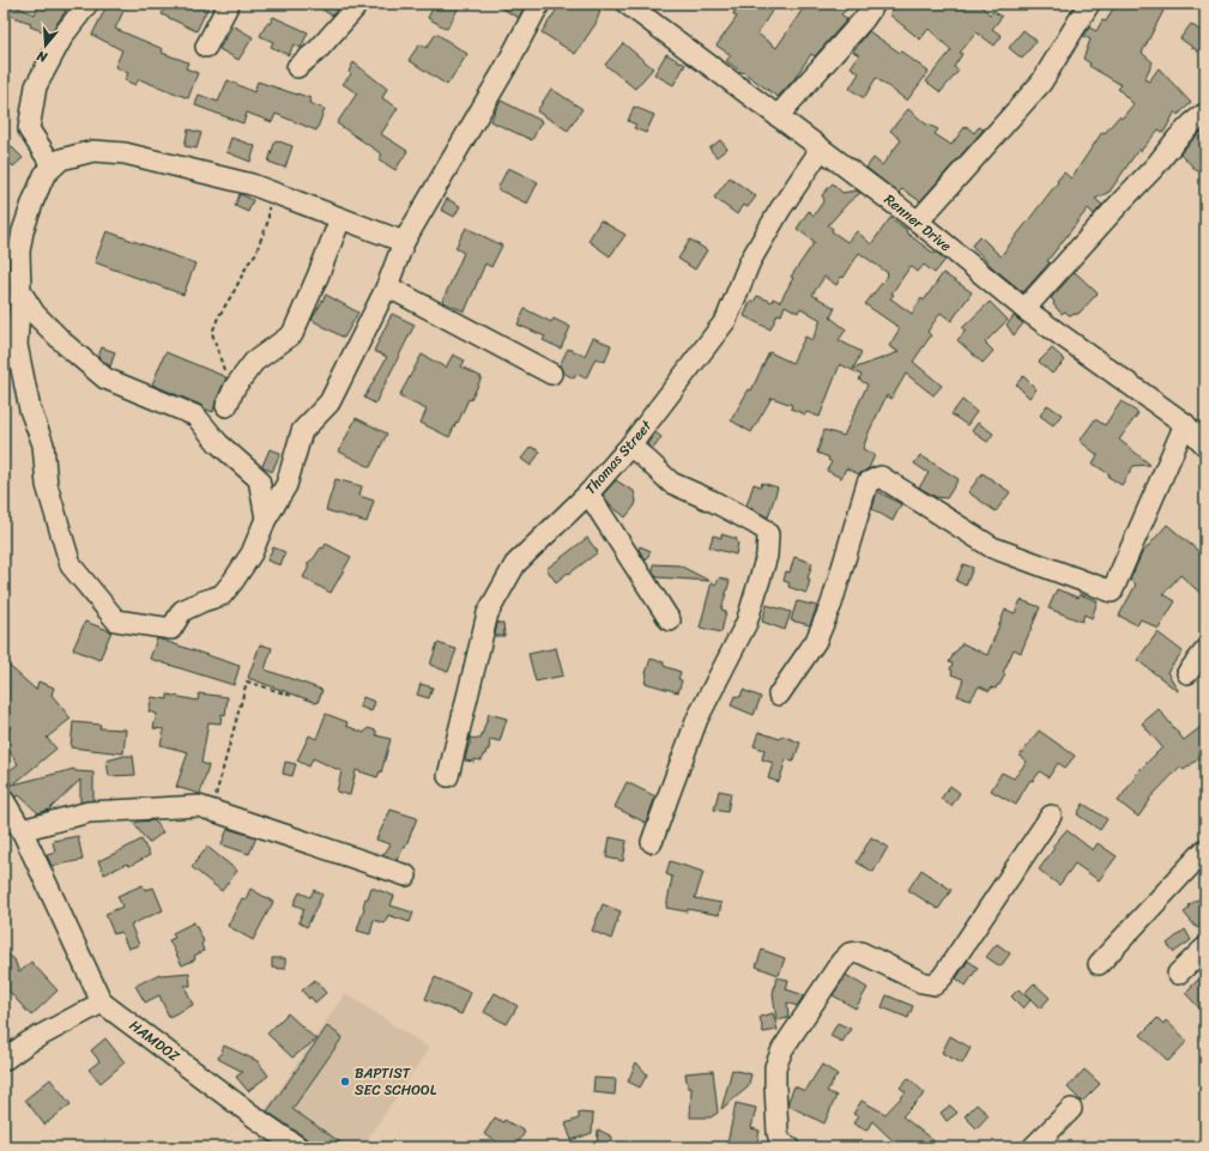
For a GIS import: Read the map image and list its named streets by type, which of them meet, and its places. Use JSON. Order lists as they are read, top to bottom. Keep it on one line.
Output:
{"streets":{"street":["Renner Drive","Thomas Street","HAMDOZ"]},"crossings":[["Renner Drive","Thomas Street"]],"places":["BAPTIST SEC SCHOOL"],"north":"bottom"}
